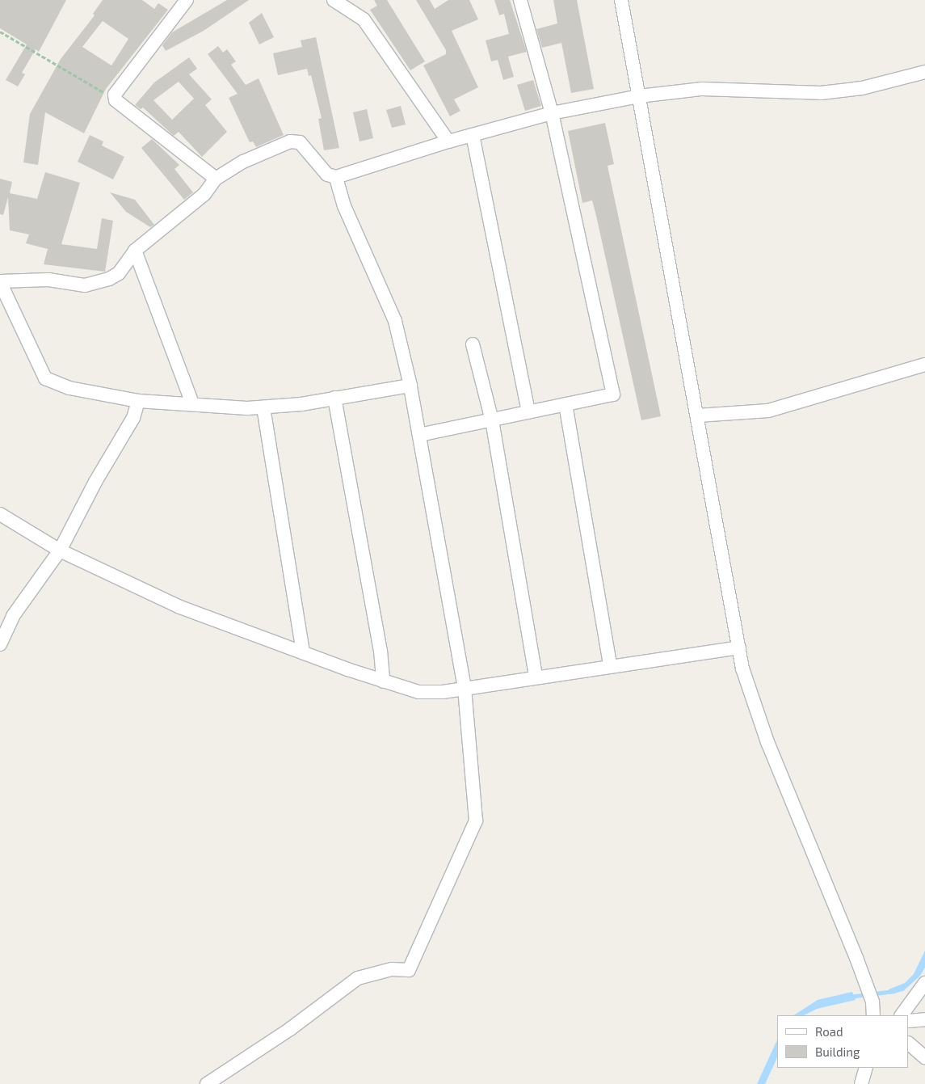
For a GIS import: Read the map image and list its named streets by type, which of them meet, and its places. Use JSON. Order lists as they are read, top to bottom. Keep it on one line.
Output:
{"legend":["Road","Building"]}
